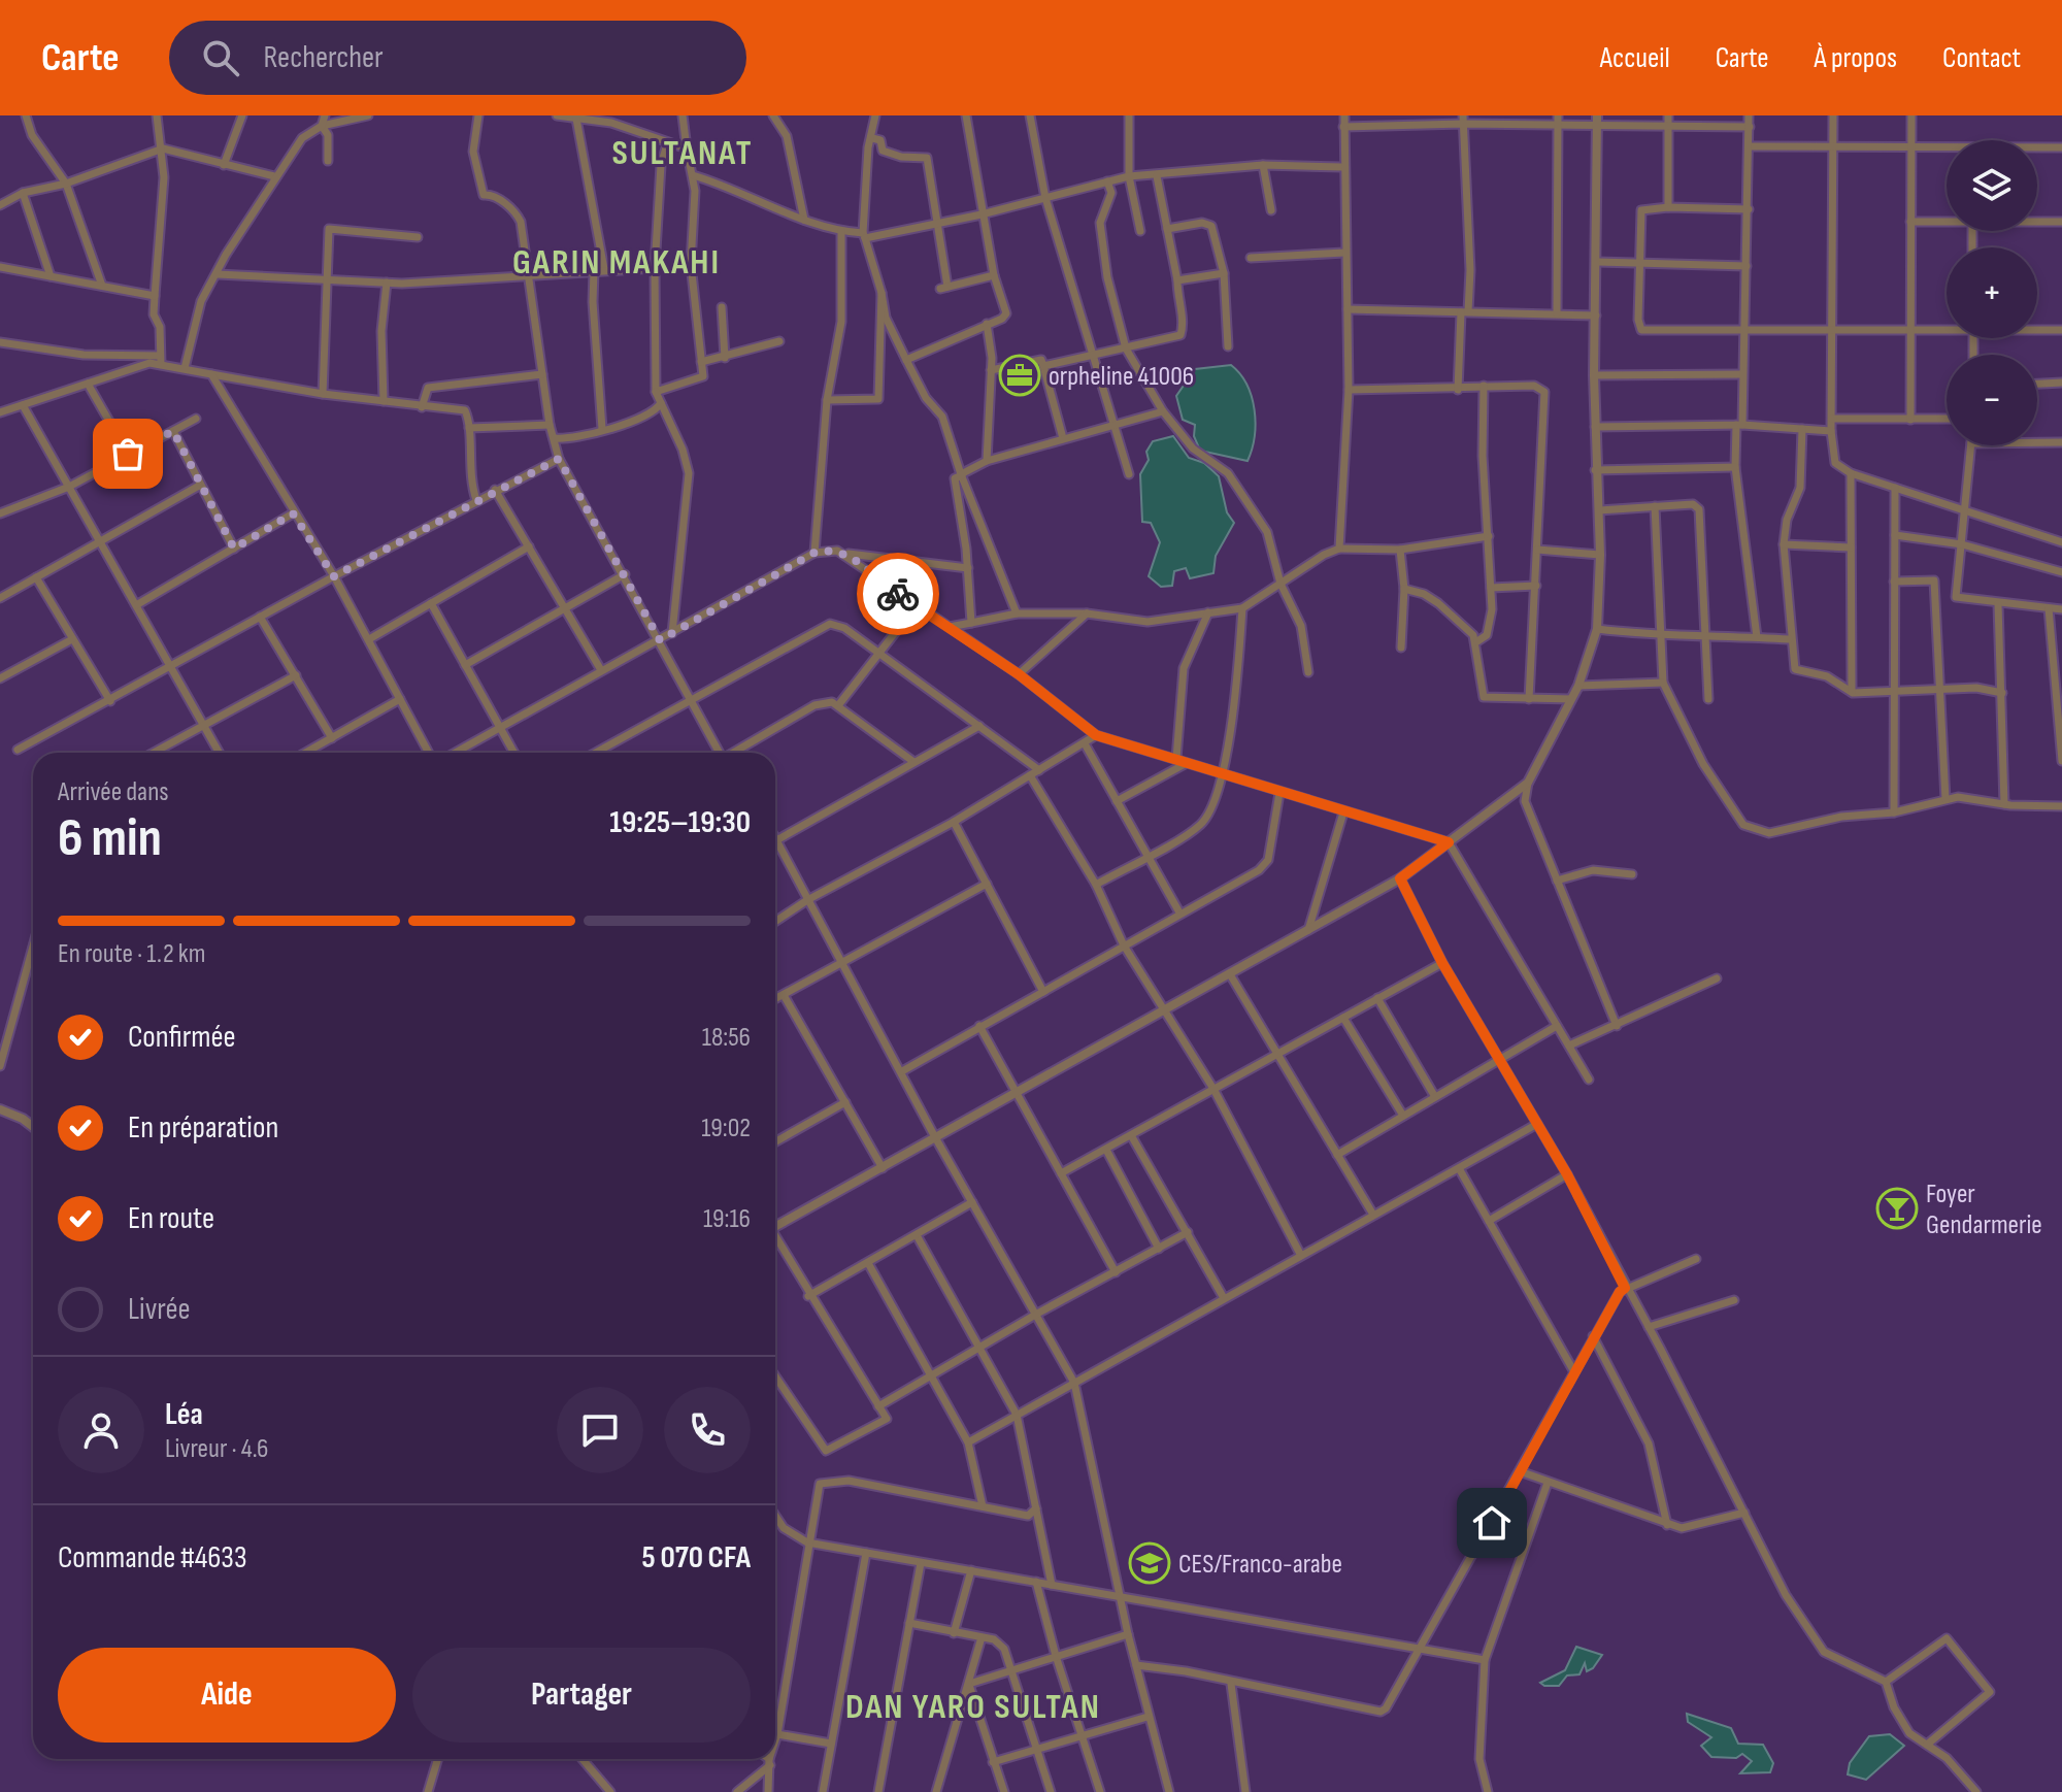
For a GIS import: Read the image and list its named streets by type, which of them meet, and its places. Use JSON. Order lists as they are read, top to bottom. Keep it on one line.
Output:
{"districts":["SULTANAT","GARIN MAKAHI","DAN YARO SULTAN"],"places":{"office":["orpheline 41006"],"bar":["Foyer Gendarmerie"],"school or university":["CES/Franco-arabe"]},"page":{"header":"Carte","search":"Rechercher","nav":["Accueil","Carte","À propos","Contact"],"map_buttons":["+","−"],"heading":["6 min","Arrivée dans","19:25–19:30"],"panel":["Léa","Livreur · 4.6","Commande #4633","5 070 CFA"],"bar":"En route · 1.2 km","list":[["Confirmée","18:56"],["En préparation","19:02"],["En route","19:16"],"Livrée"],"buttons":["Aide","Partager"]}}
